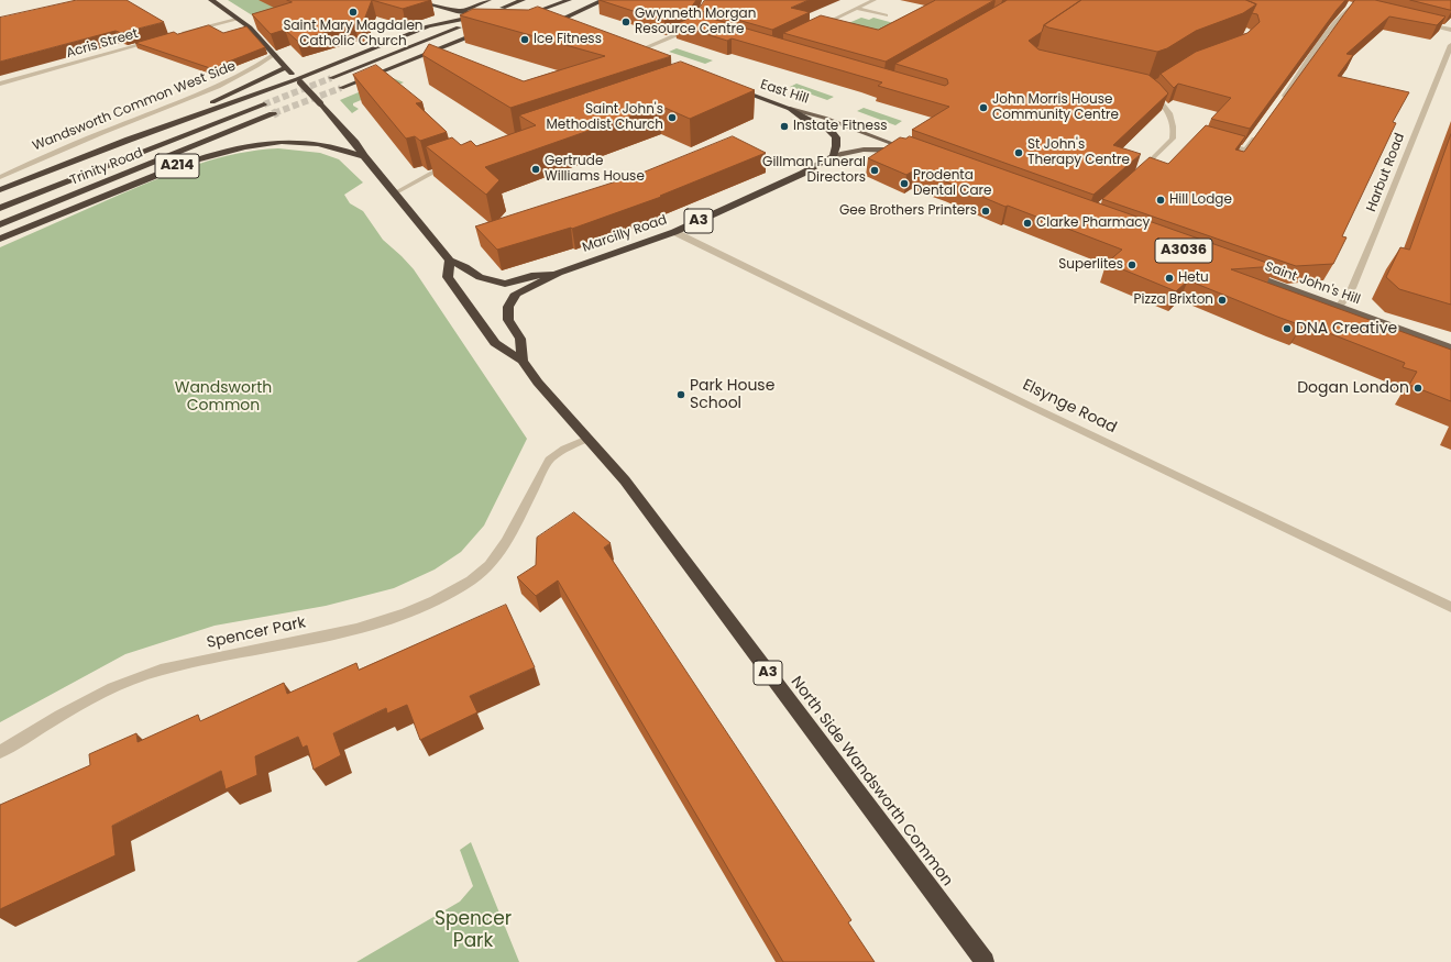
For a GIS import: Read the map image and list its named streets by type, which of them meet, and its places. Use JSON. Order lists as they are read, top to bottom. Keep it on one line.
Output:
{"streets":{"highway":["East Hill","A214","Trinity Road","A3","Marcilly Road","North Side Wandsworth Common"],"main road":["Saint John's Hill"],"street":["Acris Street","Wandsworth Common West Side","Harbut Road","Elsynge Road","Spencer Park"]},"crossings":[["East Hill","Marcilly Road"],["Wandsworth Common West Side","A3"],["A214","A3"],["Harbut Road","Saint John's Hill"],["A3","Marcilly Road"],["A3","North Side Wandsworth Common"],["Marcilly Road","Elsynge Road"],["Marcilly Road","North Side Wandsworth Common"],["Spencer Park","North Side Wandsworth Common"]],"parks":["Wandsworth Common","Spencer Park"],"places":["Saint Mary Magdalen Catholic Church","Gwynneth Morgan Resource Centre","Ice Fitness","John Morris House Community Centre","Saint John's Methodist Church","Instate Fitness","St John's Therapy Centre","Gertrude Williams House","Gillman Funeral Directors","Prodenta Dental Care","Hill Lodge","Gee Brothers Printers","Clarke Pharmacy","Superlites","Hetu","Pizza Brixton","DNA Creative","Dogan London","Park House School"]}
